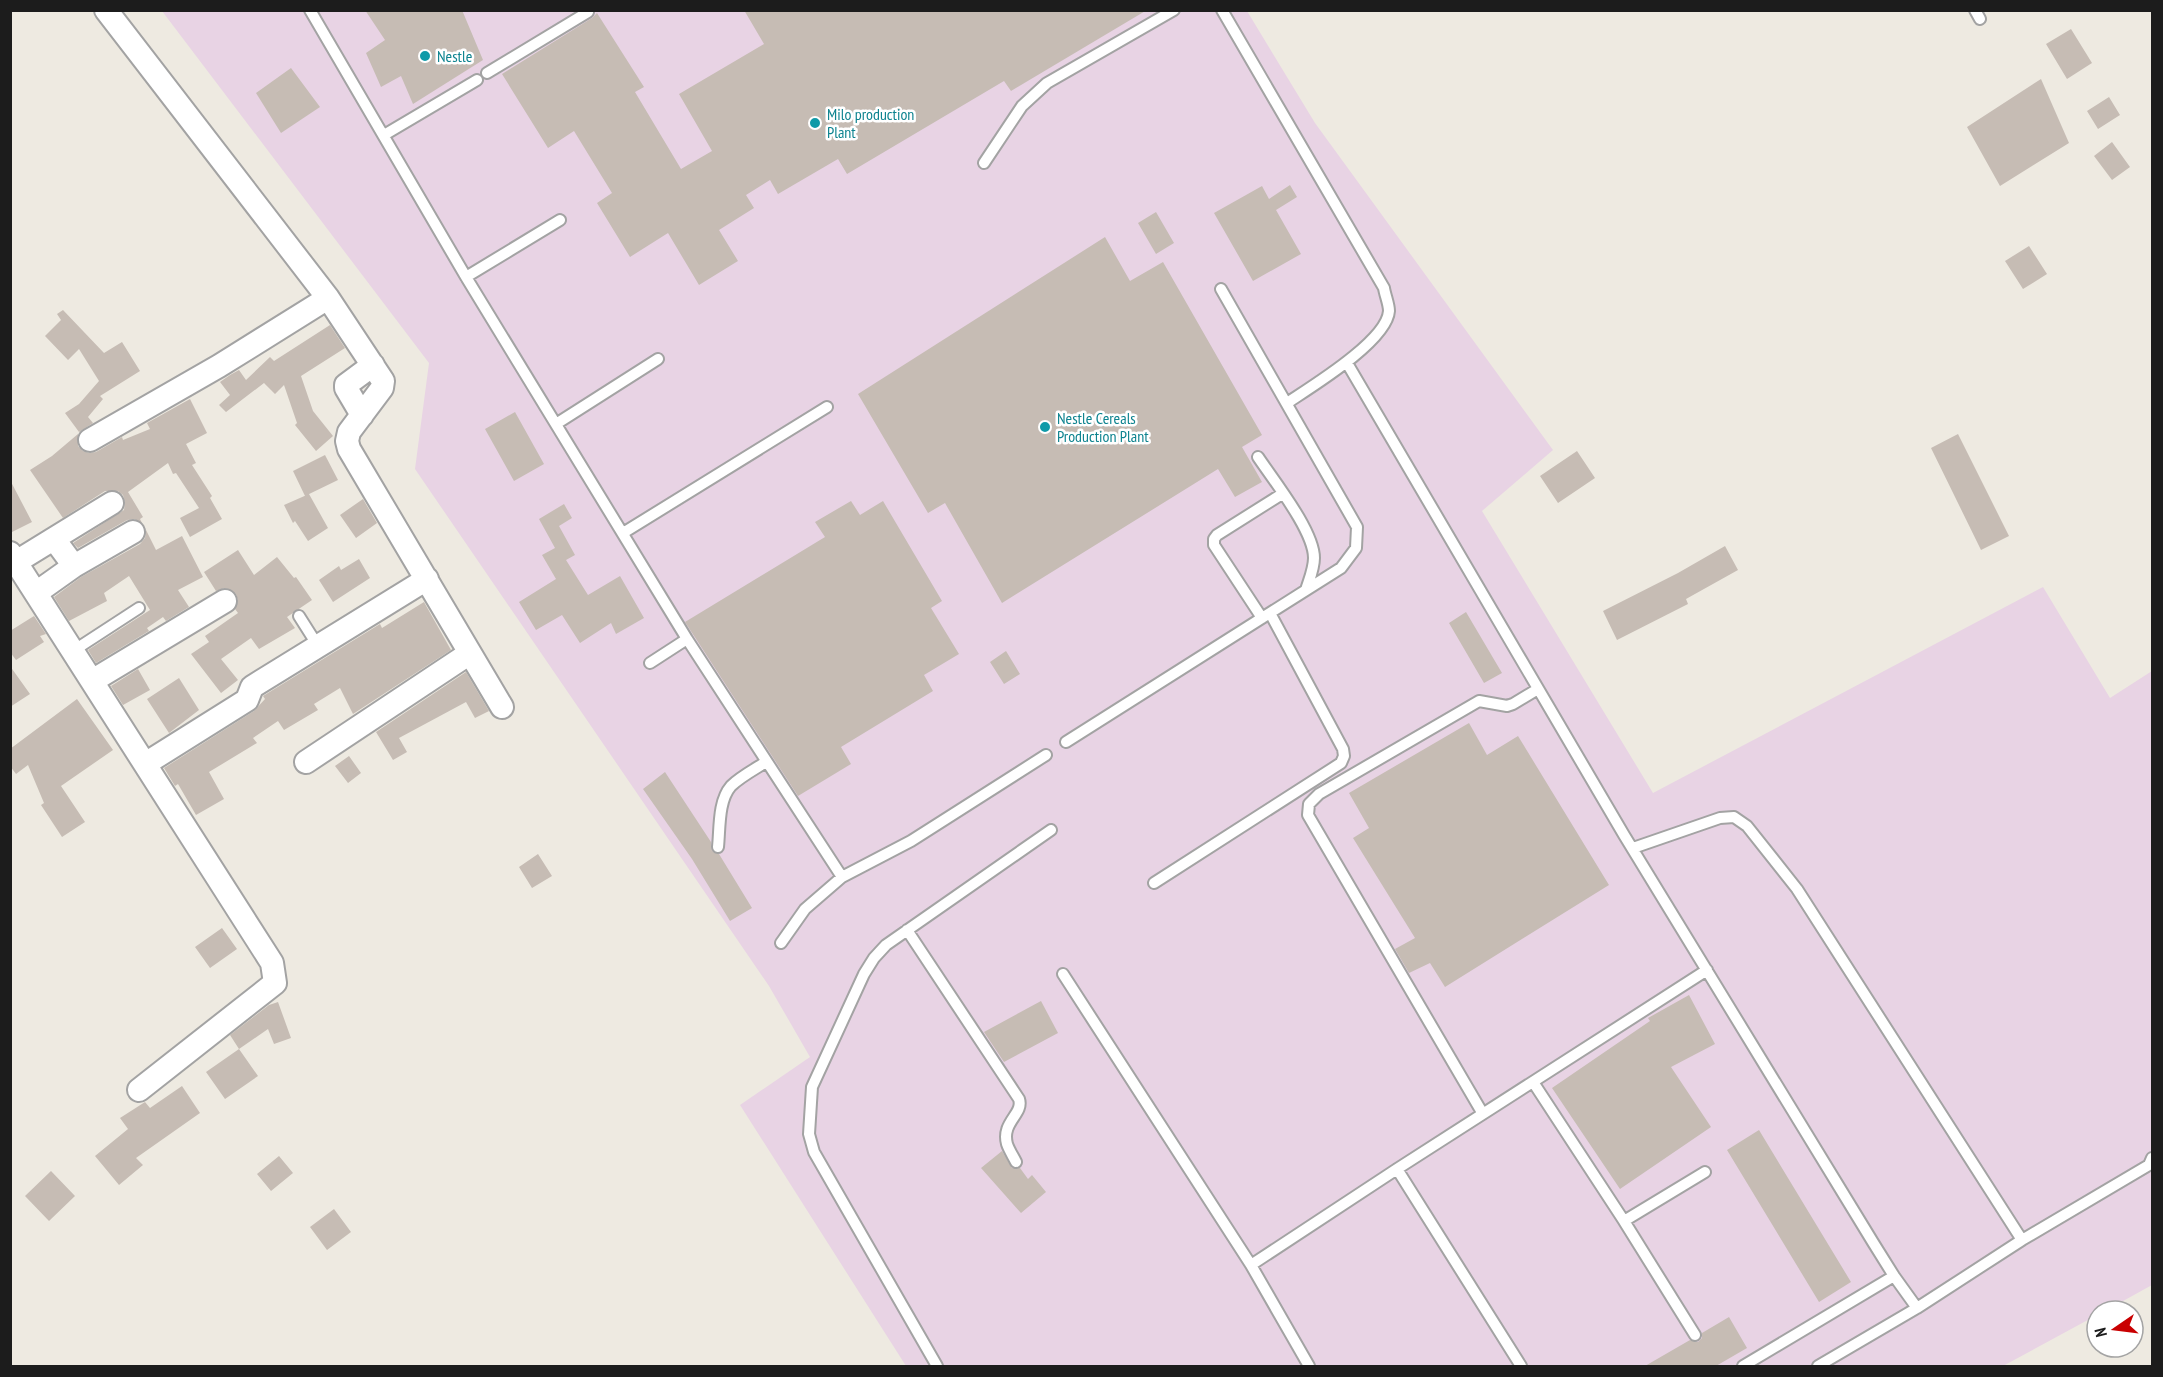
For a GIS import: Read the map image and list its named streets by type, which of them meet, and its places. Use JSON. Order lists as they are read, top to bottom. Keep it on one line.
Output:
{"places":["Nestle","Milo production Plant","Nestle Cereals Production Plant"],"north":"left"}
